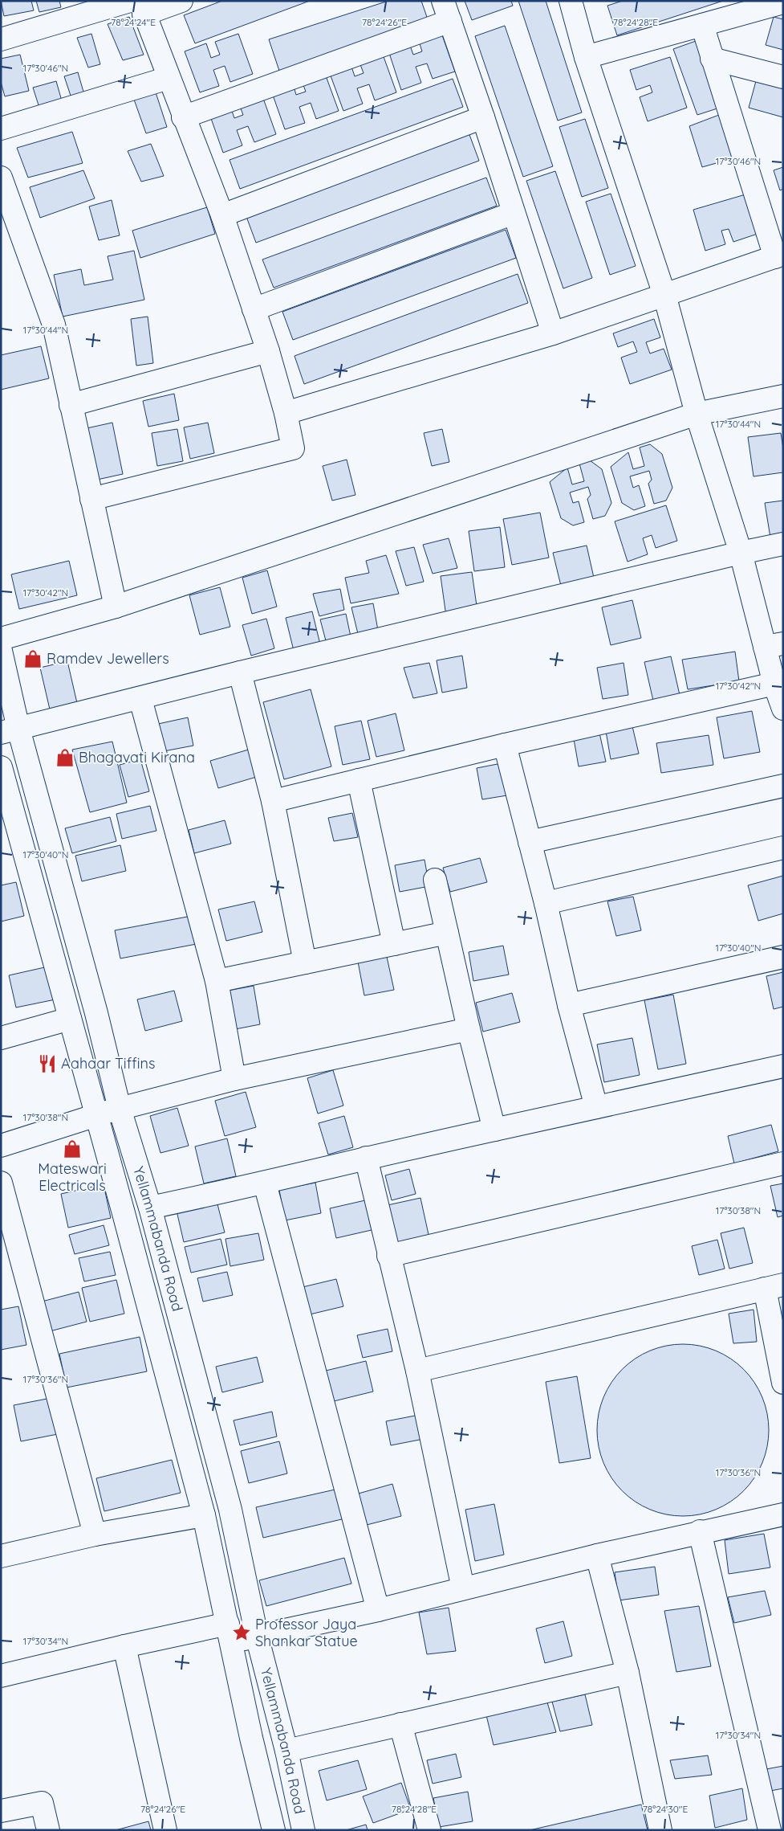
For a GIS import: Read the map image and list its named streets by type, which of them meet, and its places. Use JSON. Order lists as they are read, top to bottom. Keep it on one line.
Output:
{"streets":{"street":["Yellammabanda Road"]},"places":{"shop":["Ramdev Jewellers","Bhagavati Kirana","Mateswari Electricals"],"restaurant":["Aahaar Tiffins"],"place":["Professor Jaya Shankar Statue"]},"coordinates":["78°24'24\"E","78°24'26\"E","78°24'28\"E","17°30'46\"N","17°30'44\"N","17°30'42\"N","17°30'40\"N","17°30'38\"N","17°30'36\"N","17°30'34\"N","78°24'30\"E"]}
